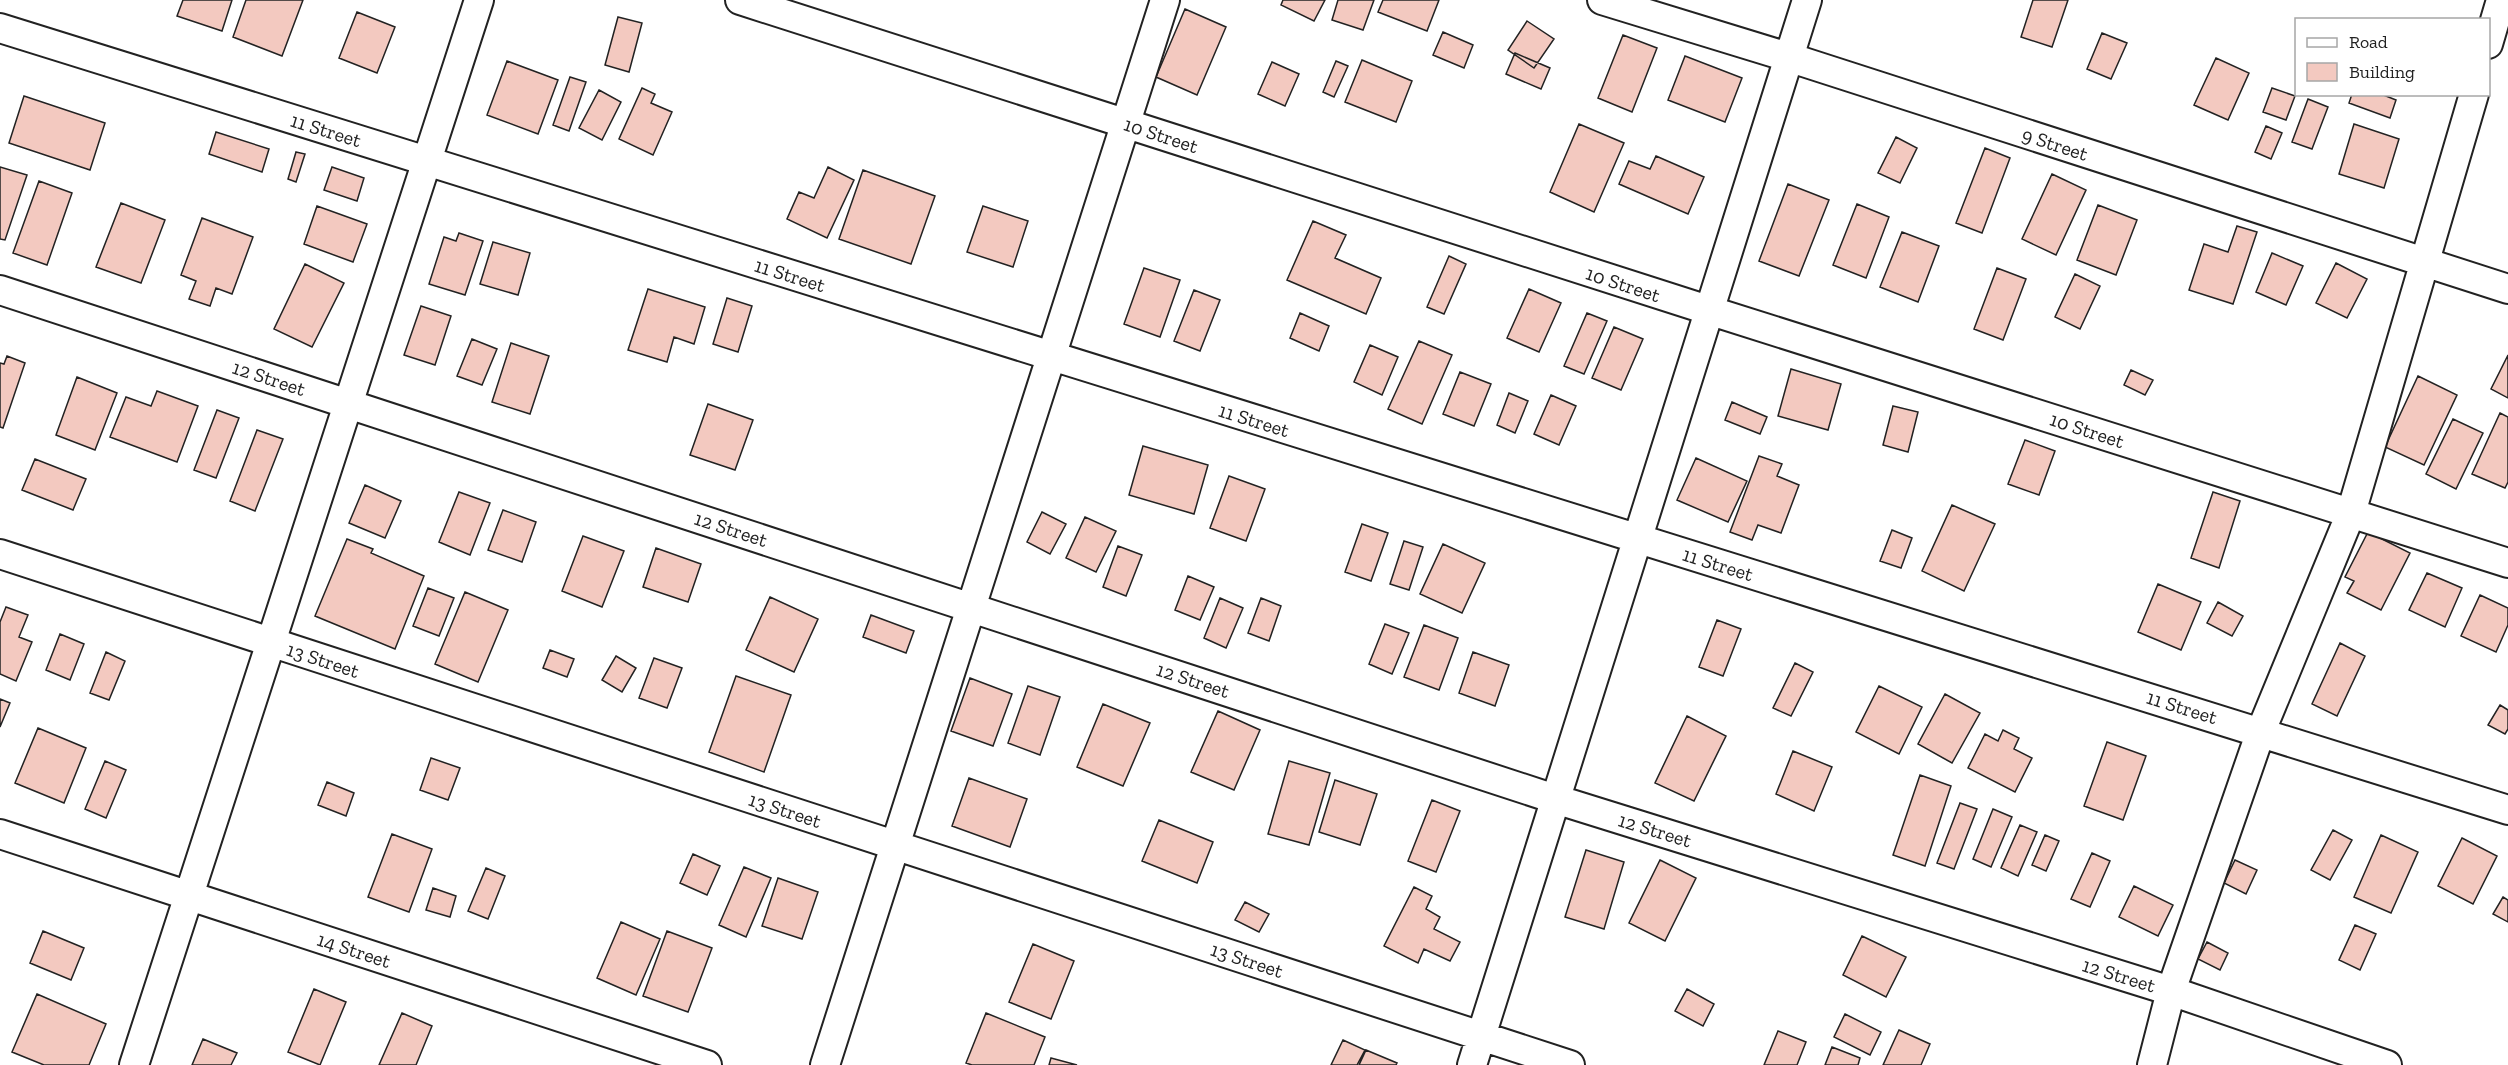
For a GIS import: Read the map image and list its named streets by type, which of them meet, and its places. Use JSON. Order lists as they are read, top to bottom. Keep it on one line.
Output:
{"streets":{"street":["11 Street","10 Street","9 Street","12 Street","13 Street","14 Street"]},"legend":["Road","Building"]}
